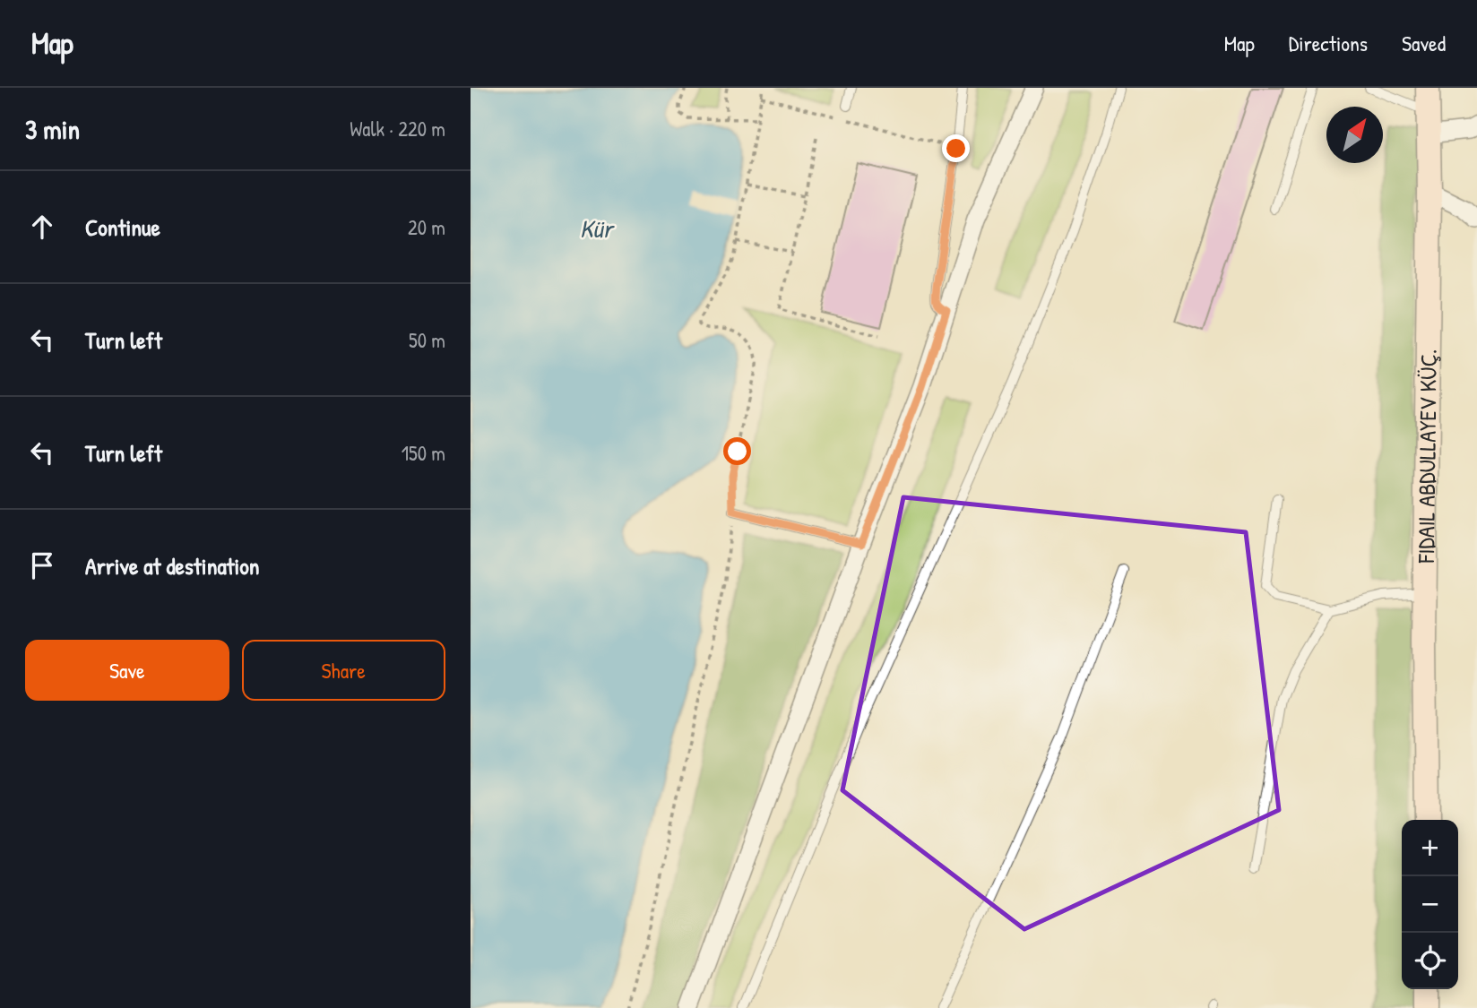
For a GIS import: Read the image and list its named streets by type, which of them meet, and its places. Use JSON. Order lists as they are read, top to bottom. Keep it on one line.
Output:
{"streets":{"street":["FIDAIL ABDULLAYEV KÜÇ."]},"water":["Kür"],"north":"top right","page":{"header":"Map","nav":["Map","Directions","Saved"],"heading":["3 min","Walk · 220 m"],"list":[["Continue","20 m"],["Turn left","50 m"],["Turn left","150 m"],"Arrive at destination"],"buttons":["Save","Share"],"map_buttons":["+","−"]}}
